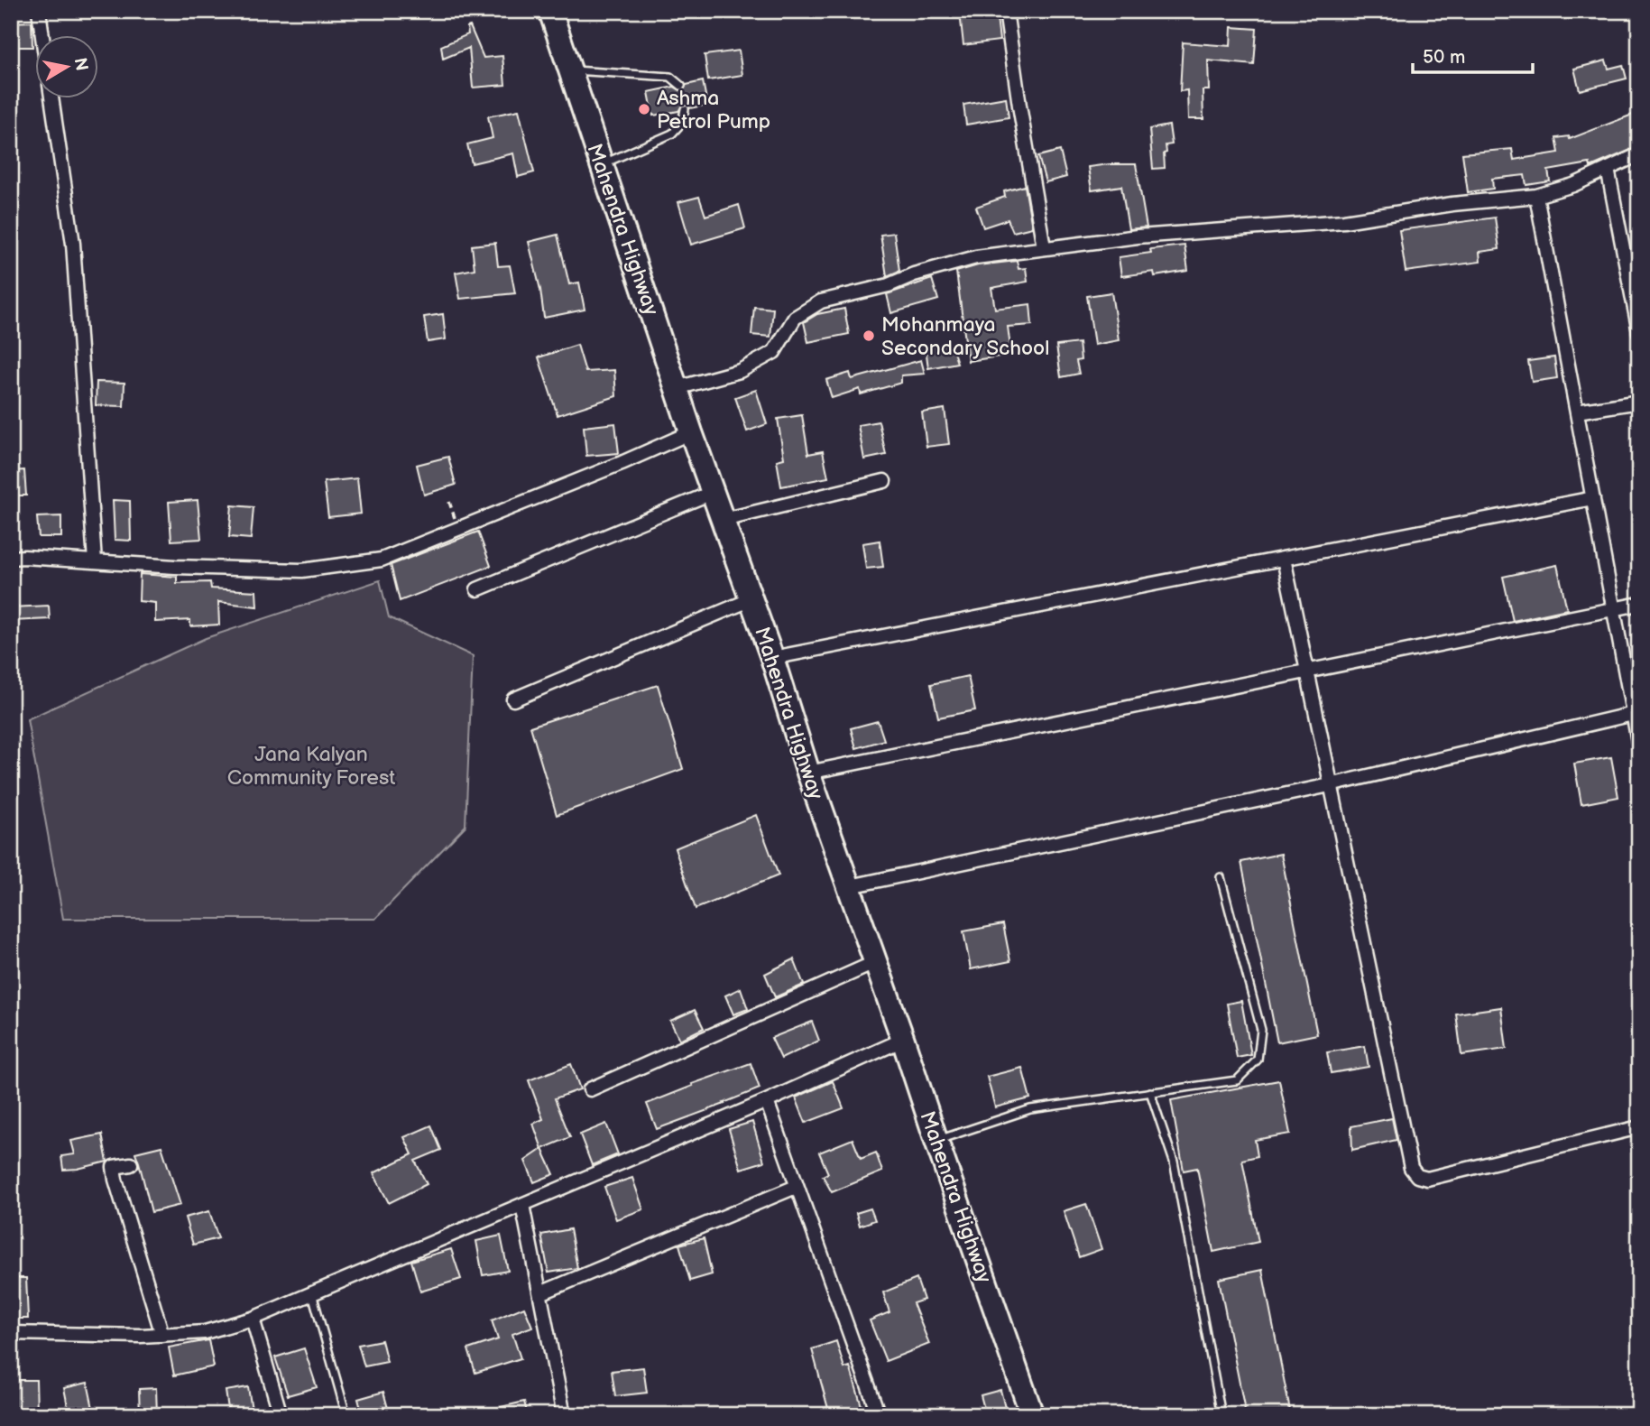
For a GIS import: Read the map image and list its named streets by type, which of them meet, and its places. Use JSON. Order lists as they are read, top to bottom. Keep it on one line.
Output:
{"streets":{"highway":["Mahendra Highway"]},"parks":["Jana Kalyan Community Forest"],"places":["Ashma Petrol Pump","Mohanmaya Secondary School"],"scale_bar":"50 m","north":"right"}
